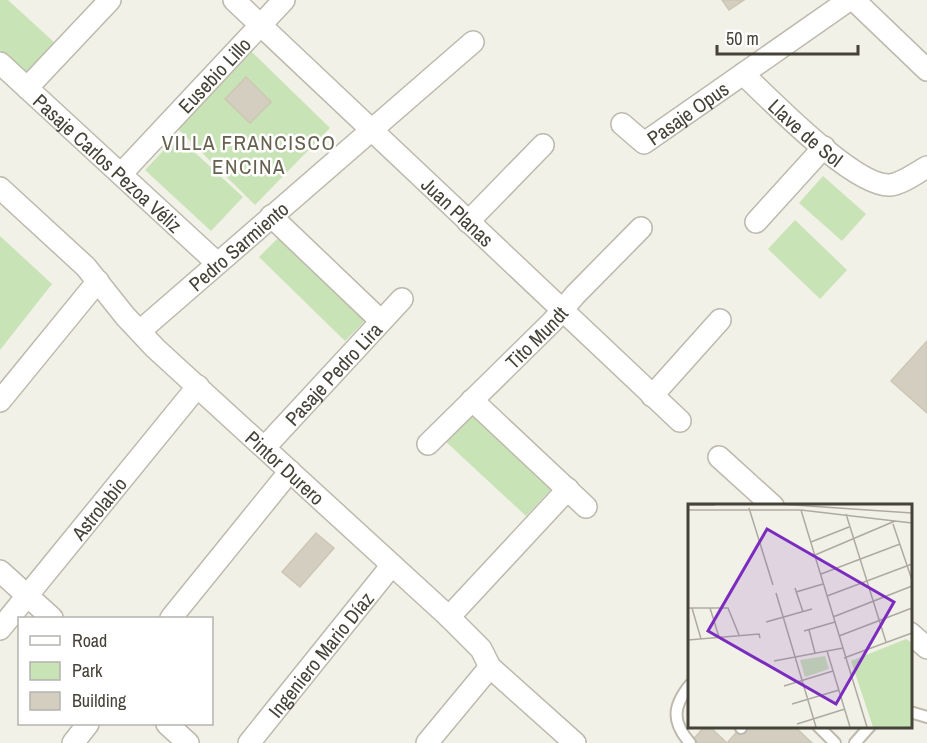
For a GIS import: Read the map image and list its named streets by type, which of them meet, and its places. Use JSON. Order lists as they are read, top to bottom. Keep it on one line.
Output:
{"streets":{"street":["Eusebio Lillo","Pasaje Opus","Llave de Sol","Pasaje Carlos Pezoa Véliz","Juan Planas","Pedro Sarmiento","Tito Mundt","Pasaje Pedro Lira","Pintor Durero","Astrolabio","Ingeniero Mario Díaz"]},"crossings":[["Eusebio Lillo","Pasaje Carlos Pezoa Véliz"],["Eusebio Lillo","Juan Planas"],["Pasaje Opus","Llave de Sol"],["Pasaje Carlos Pezoa Véliz","Pedro Sarmiento"],["Juan Planas","Pedro Sarmiento"],["Juan Planas","Tito Mundt"],["Pedro Sarmiento","Pintor Durero"],["Pasaje Pedro Lira","Pintor Durero"],["Pintor Durero","Astrolabio"],["Pintor Durero","Ingeniero Mario Díaz"]],"districts":["VILLA FRANCISCO ENCINA"],"legend":["Road","Park","Building"],"scale_bar":"50 m"}
